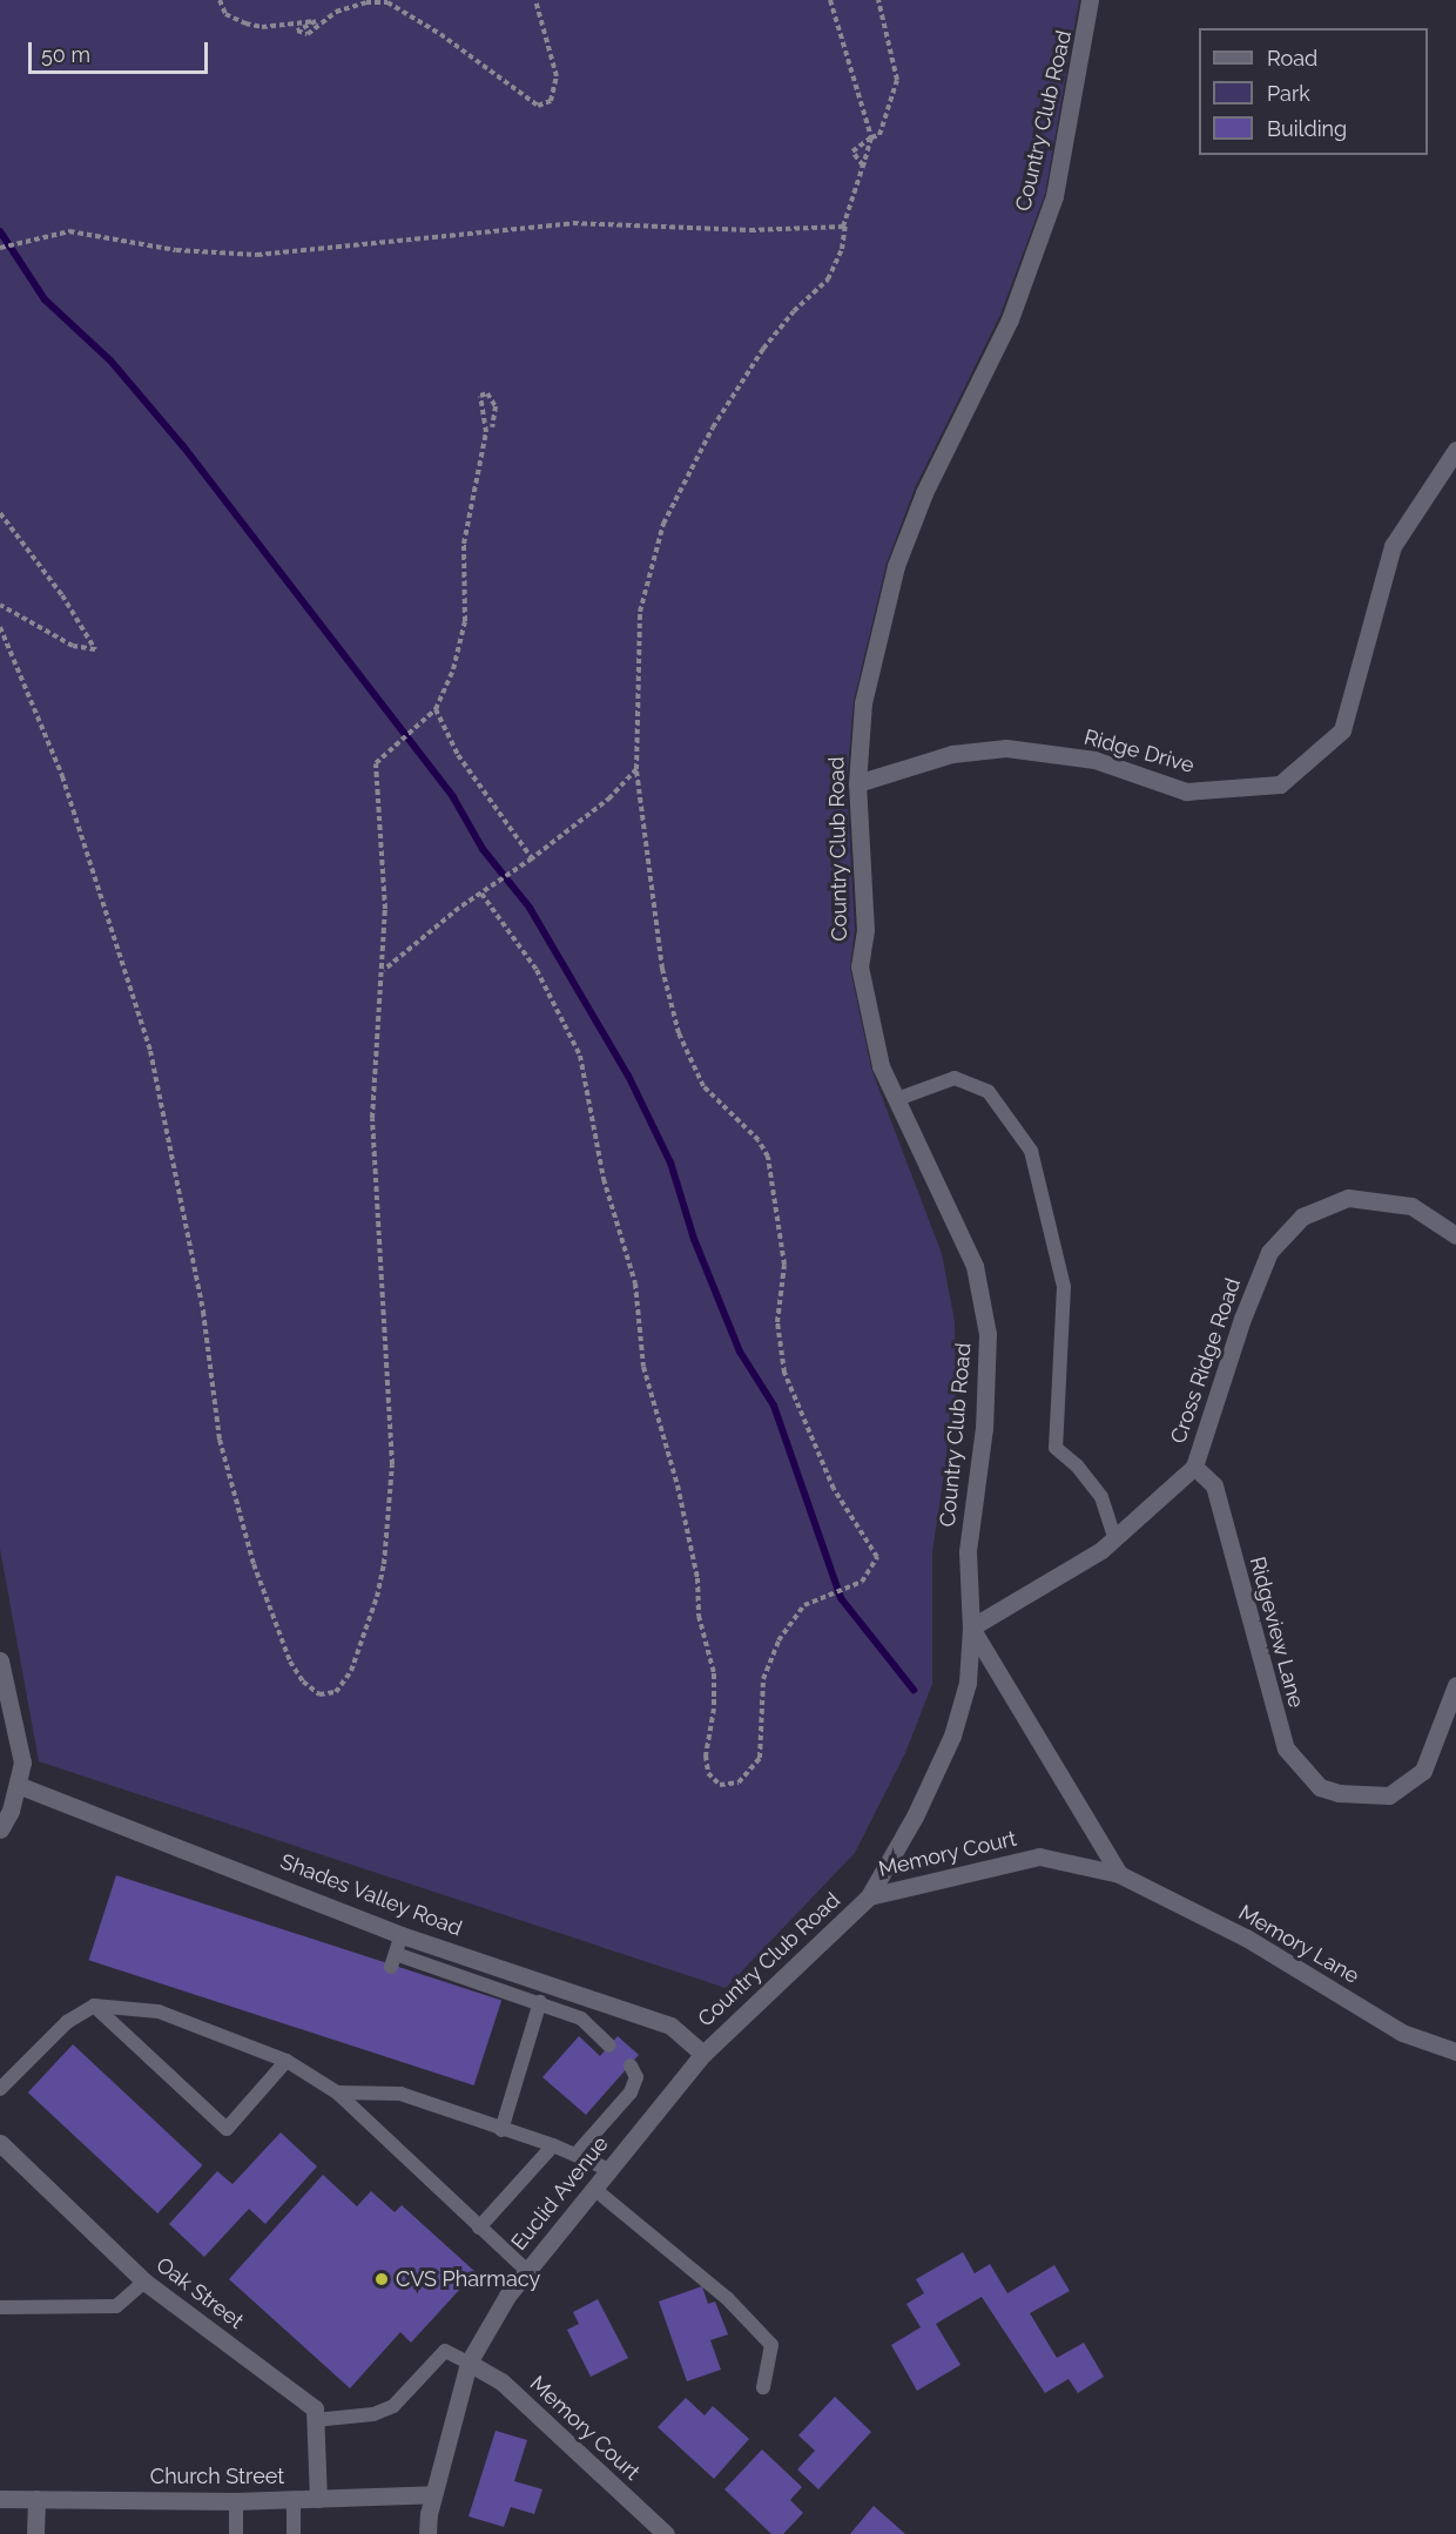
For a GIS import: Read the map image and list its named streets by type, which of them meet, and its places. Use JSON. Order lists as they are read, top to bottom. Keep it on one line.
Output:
{"streets":{"street":["Country Club Road","Ridge Drive","Cross Ridge Road","Ridgeview Lane","Memory Court","Shades Valley Road","Memory Lane","Euclid Avenue","Oak Street","Church Street"]},"crossings":[["Country Club Road","Ridge Drive"],["Country Club Road","Cross Ridge Road"],["Country Club Road","Memory Court"],["Country Club Road","Shades Valley Road"],["Country Club Road","Memory Lane"],["Country Club Road","Euclid Avenue"],["Cross Ridge Road","Ridgeview Lane"],["Memory Court","Memory Lane"],["Memory Court","Euclid Avenue"],["Shades Valley Road","Euclid Avenue"],["Euclid Avenue","Church Street"]],"places":["CVS Pharmacy"],"legend":["Road","Park","Building"],"scale_bar":"50 m"}
